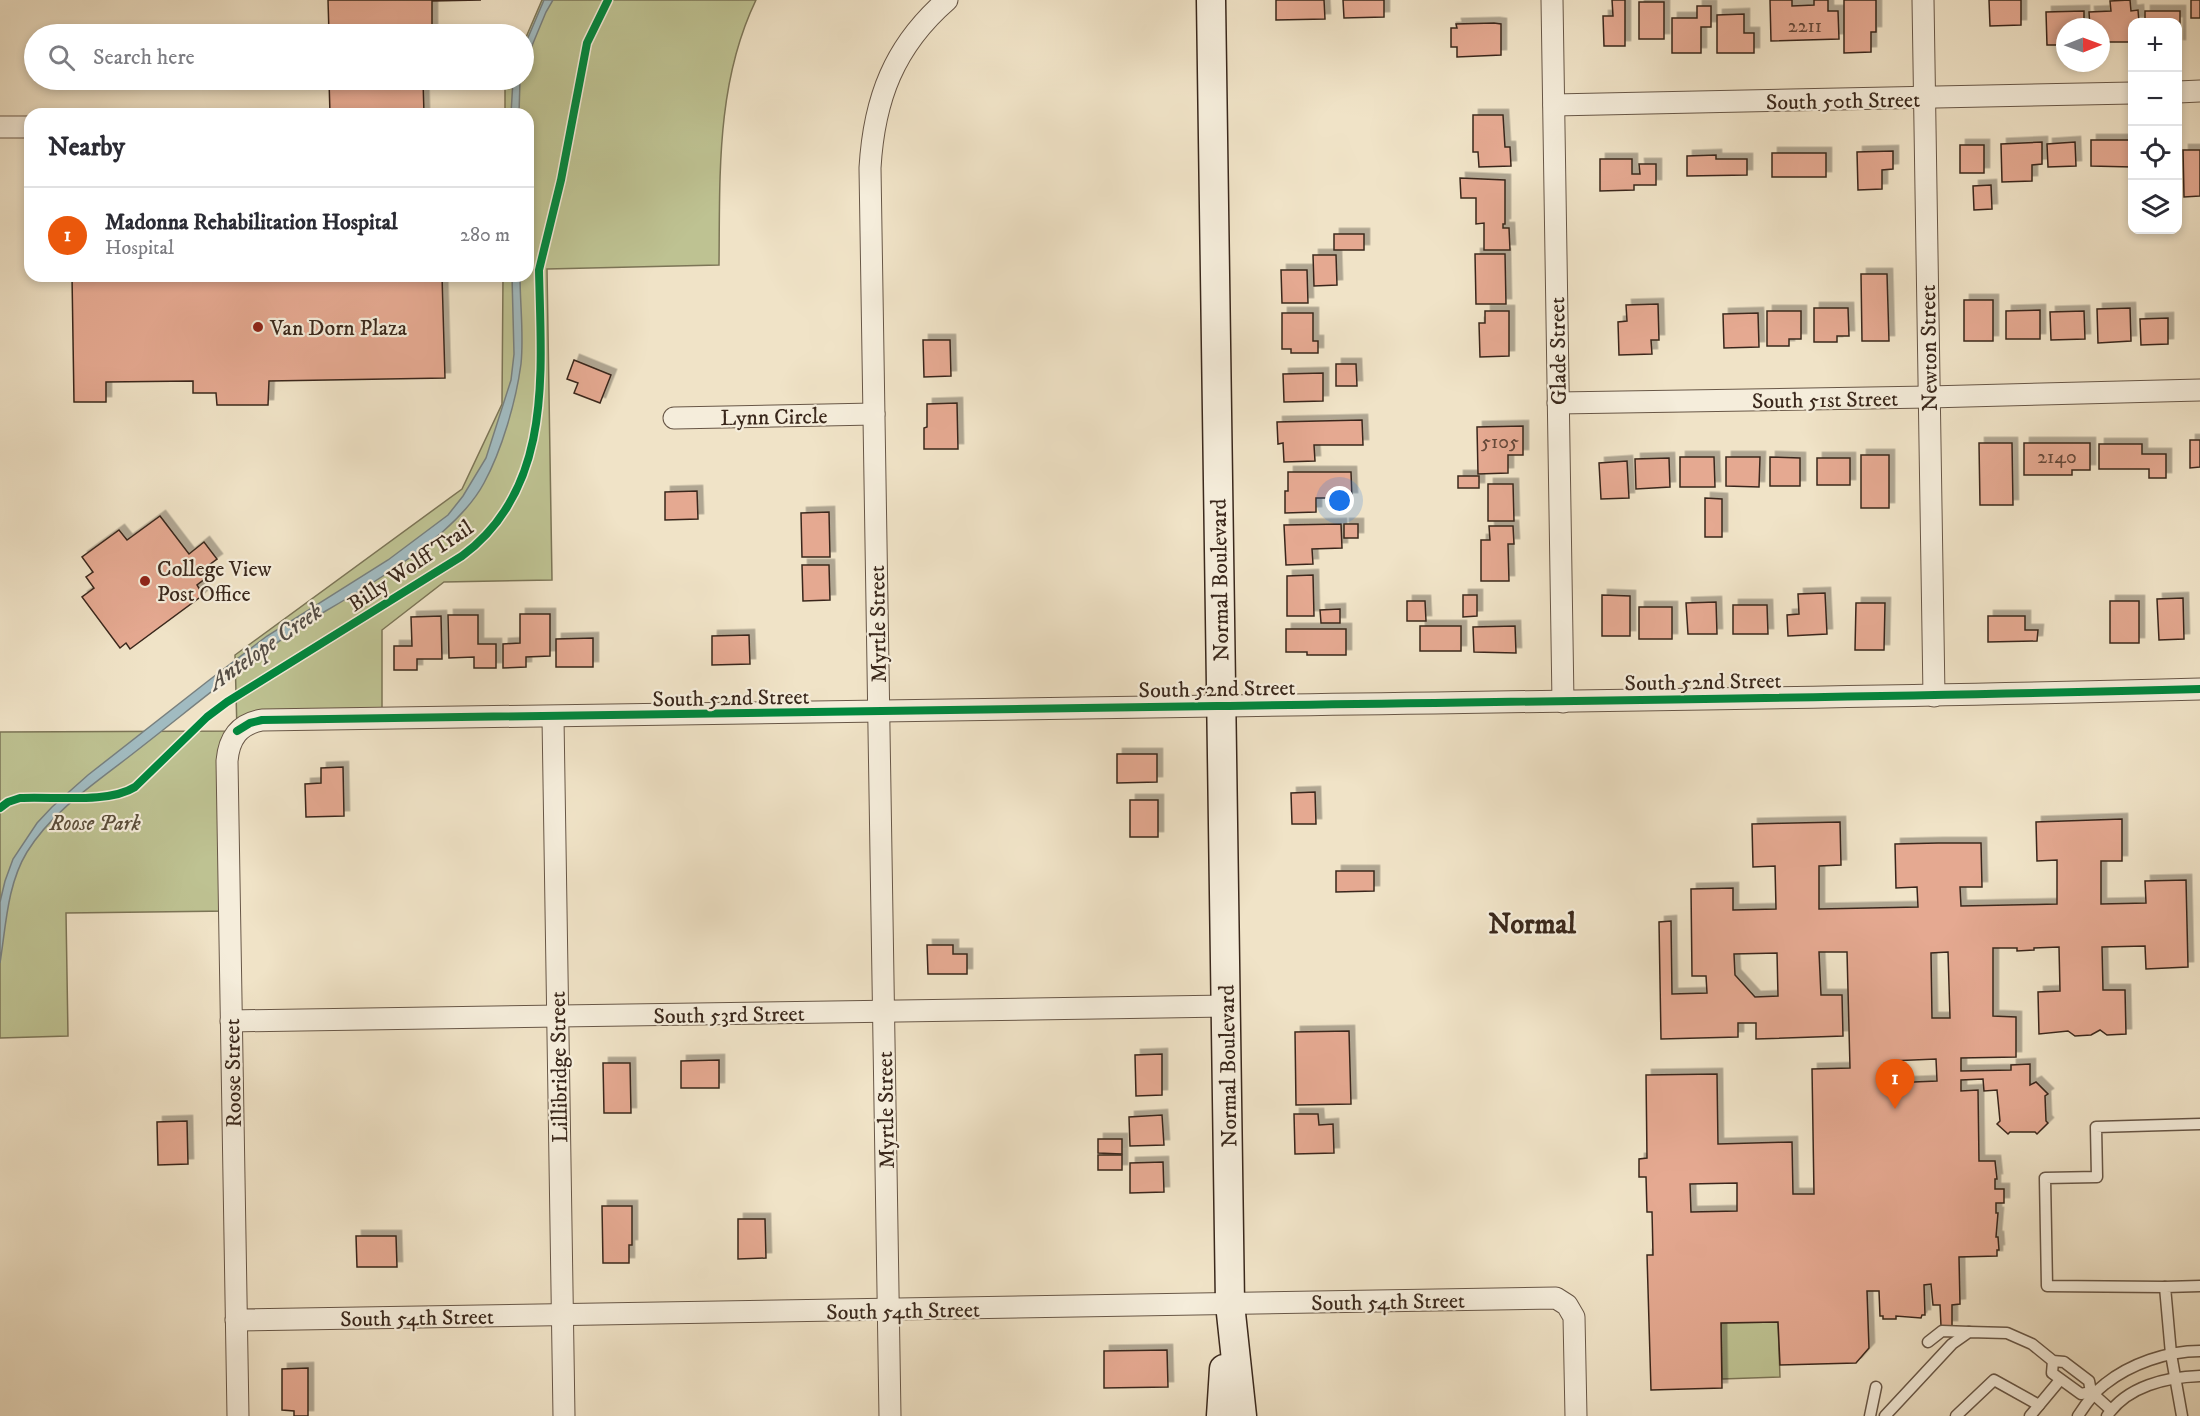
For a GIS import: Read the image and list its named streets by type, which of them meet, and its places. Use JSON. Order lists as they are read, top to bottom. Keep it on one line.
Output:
{"streets":{"main road":["Normal Boulevard"],"street":["South 50th Street","Newton Street","Glade Street","South 51st Street","Lynn Circle","Myrtle Street","South 52nd Street","South 53rd Street","Lillibridge Street","Roose Street","South 54th Street"],"cycle path":["Billy Wolff Trail"]},"crossings":[["South 50th Street","Newton Street"],["South 50th Street","Glade Street"],["Newton Street","South 51st Street"],["Newton Street","South 52nd Street"],["Glade Street","South 51st Street"],["Glade Street","South 52nd Street"],["Lynn Circle","Myrtle Street"],["Normal Boulevard","South 52nd Street"],["Normal Boulevard","South 53rd Street"],["Normal Boulevard","South 54th Street"],["Myrtle Street","South 52nd Street"],["Myrtle Street","South 53rd Street"],["Myrtle Street","South 54th Street"],["South 52nd Street","Lillibridge Street"],["South 52nd Street","Roose Street"],["South 53rd Street","Lillibridge Street"],["South 53rd Street","Roose Street"],["Lillibridge Street","South 54th Street"],["Roose Street","South 54th Street"]],"districts":["Normal"],"water":["Antelope Creek"],"parks":["Roose Park"],"places":["Van Dorn Plaza","College View Post Office"],"house_numbers":["2211","5105","2140"],"north":"right","page":{"map_buttons":["+","−"],"search":"Search here","heading":"Nearby","list":[{"mark":"1","name":"Madonna Rehabilitation Hospital","note":"Hospital","value":"280 m"}],"pins":"1"}}
